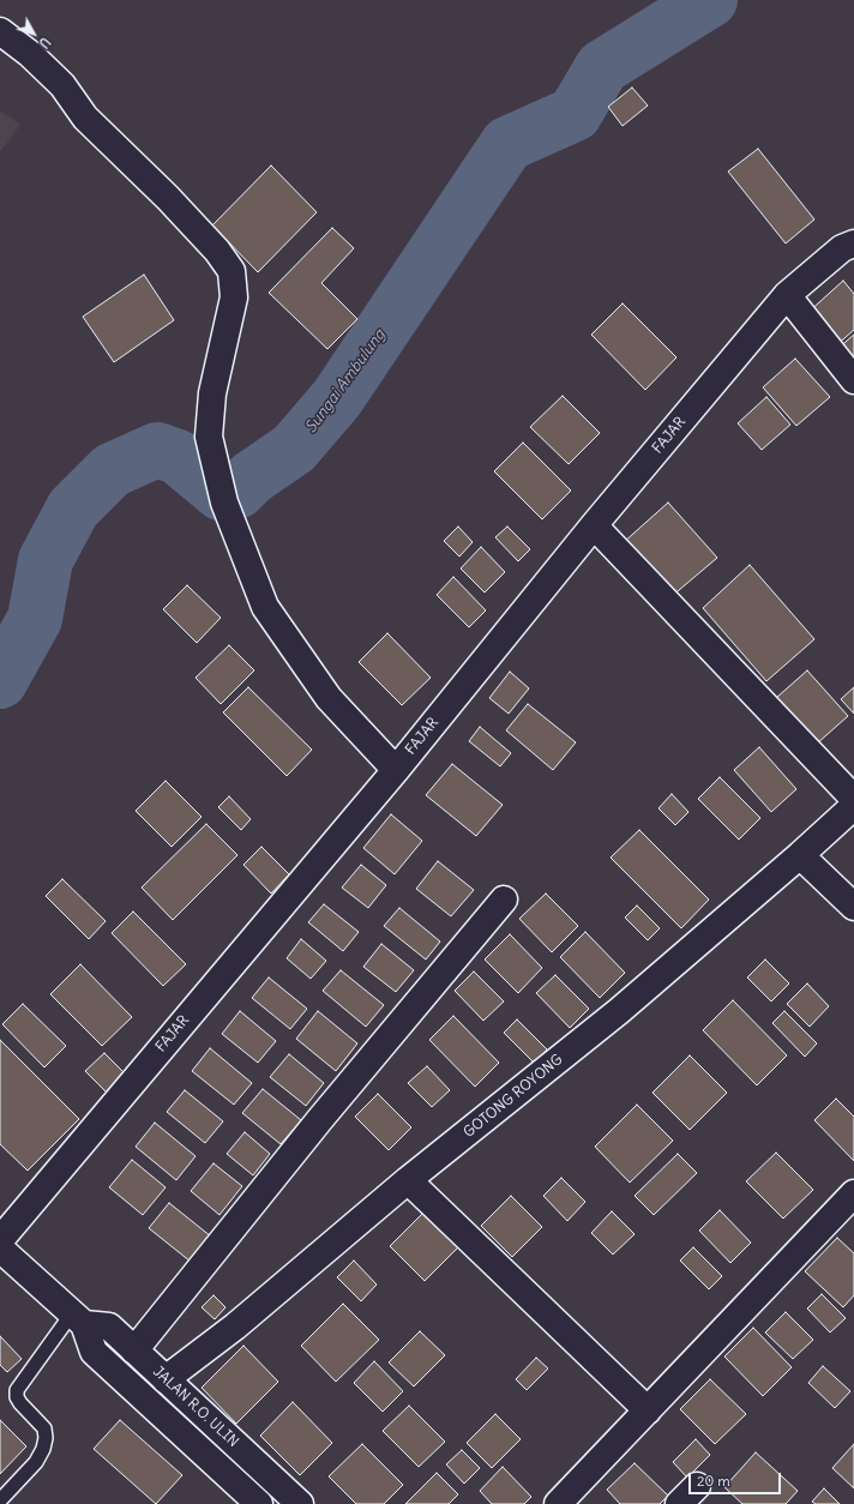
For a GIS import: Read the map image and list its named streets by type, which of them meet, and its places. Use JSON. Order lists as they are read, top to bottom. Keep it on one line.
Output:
{"streets":{"street":["FAJAR","GOTONG ROYONG","JALAN R.O. ULIN"]},"crossings":[["GOTONG ROYONG","JALAN R.O. ULIN"]],"water":["Sungai Ambulung"],"scale_bar":"20 m","north":"bottom right"}
